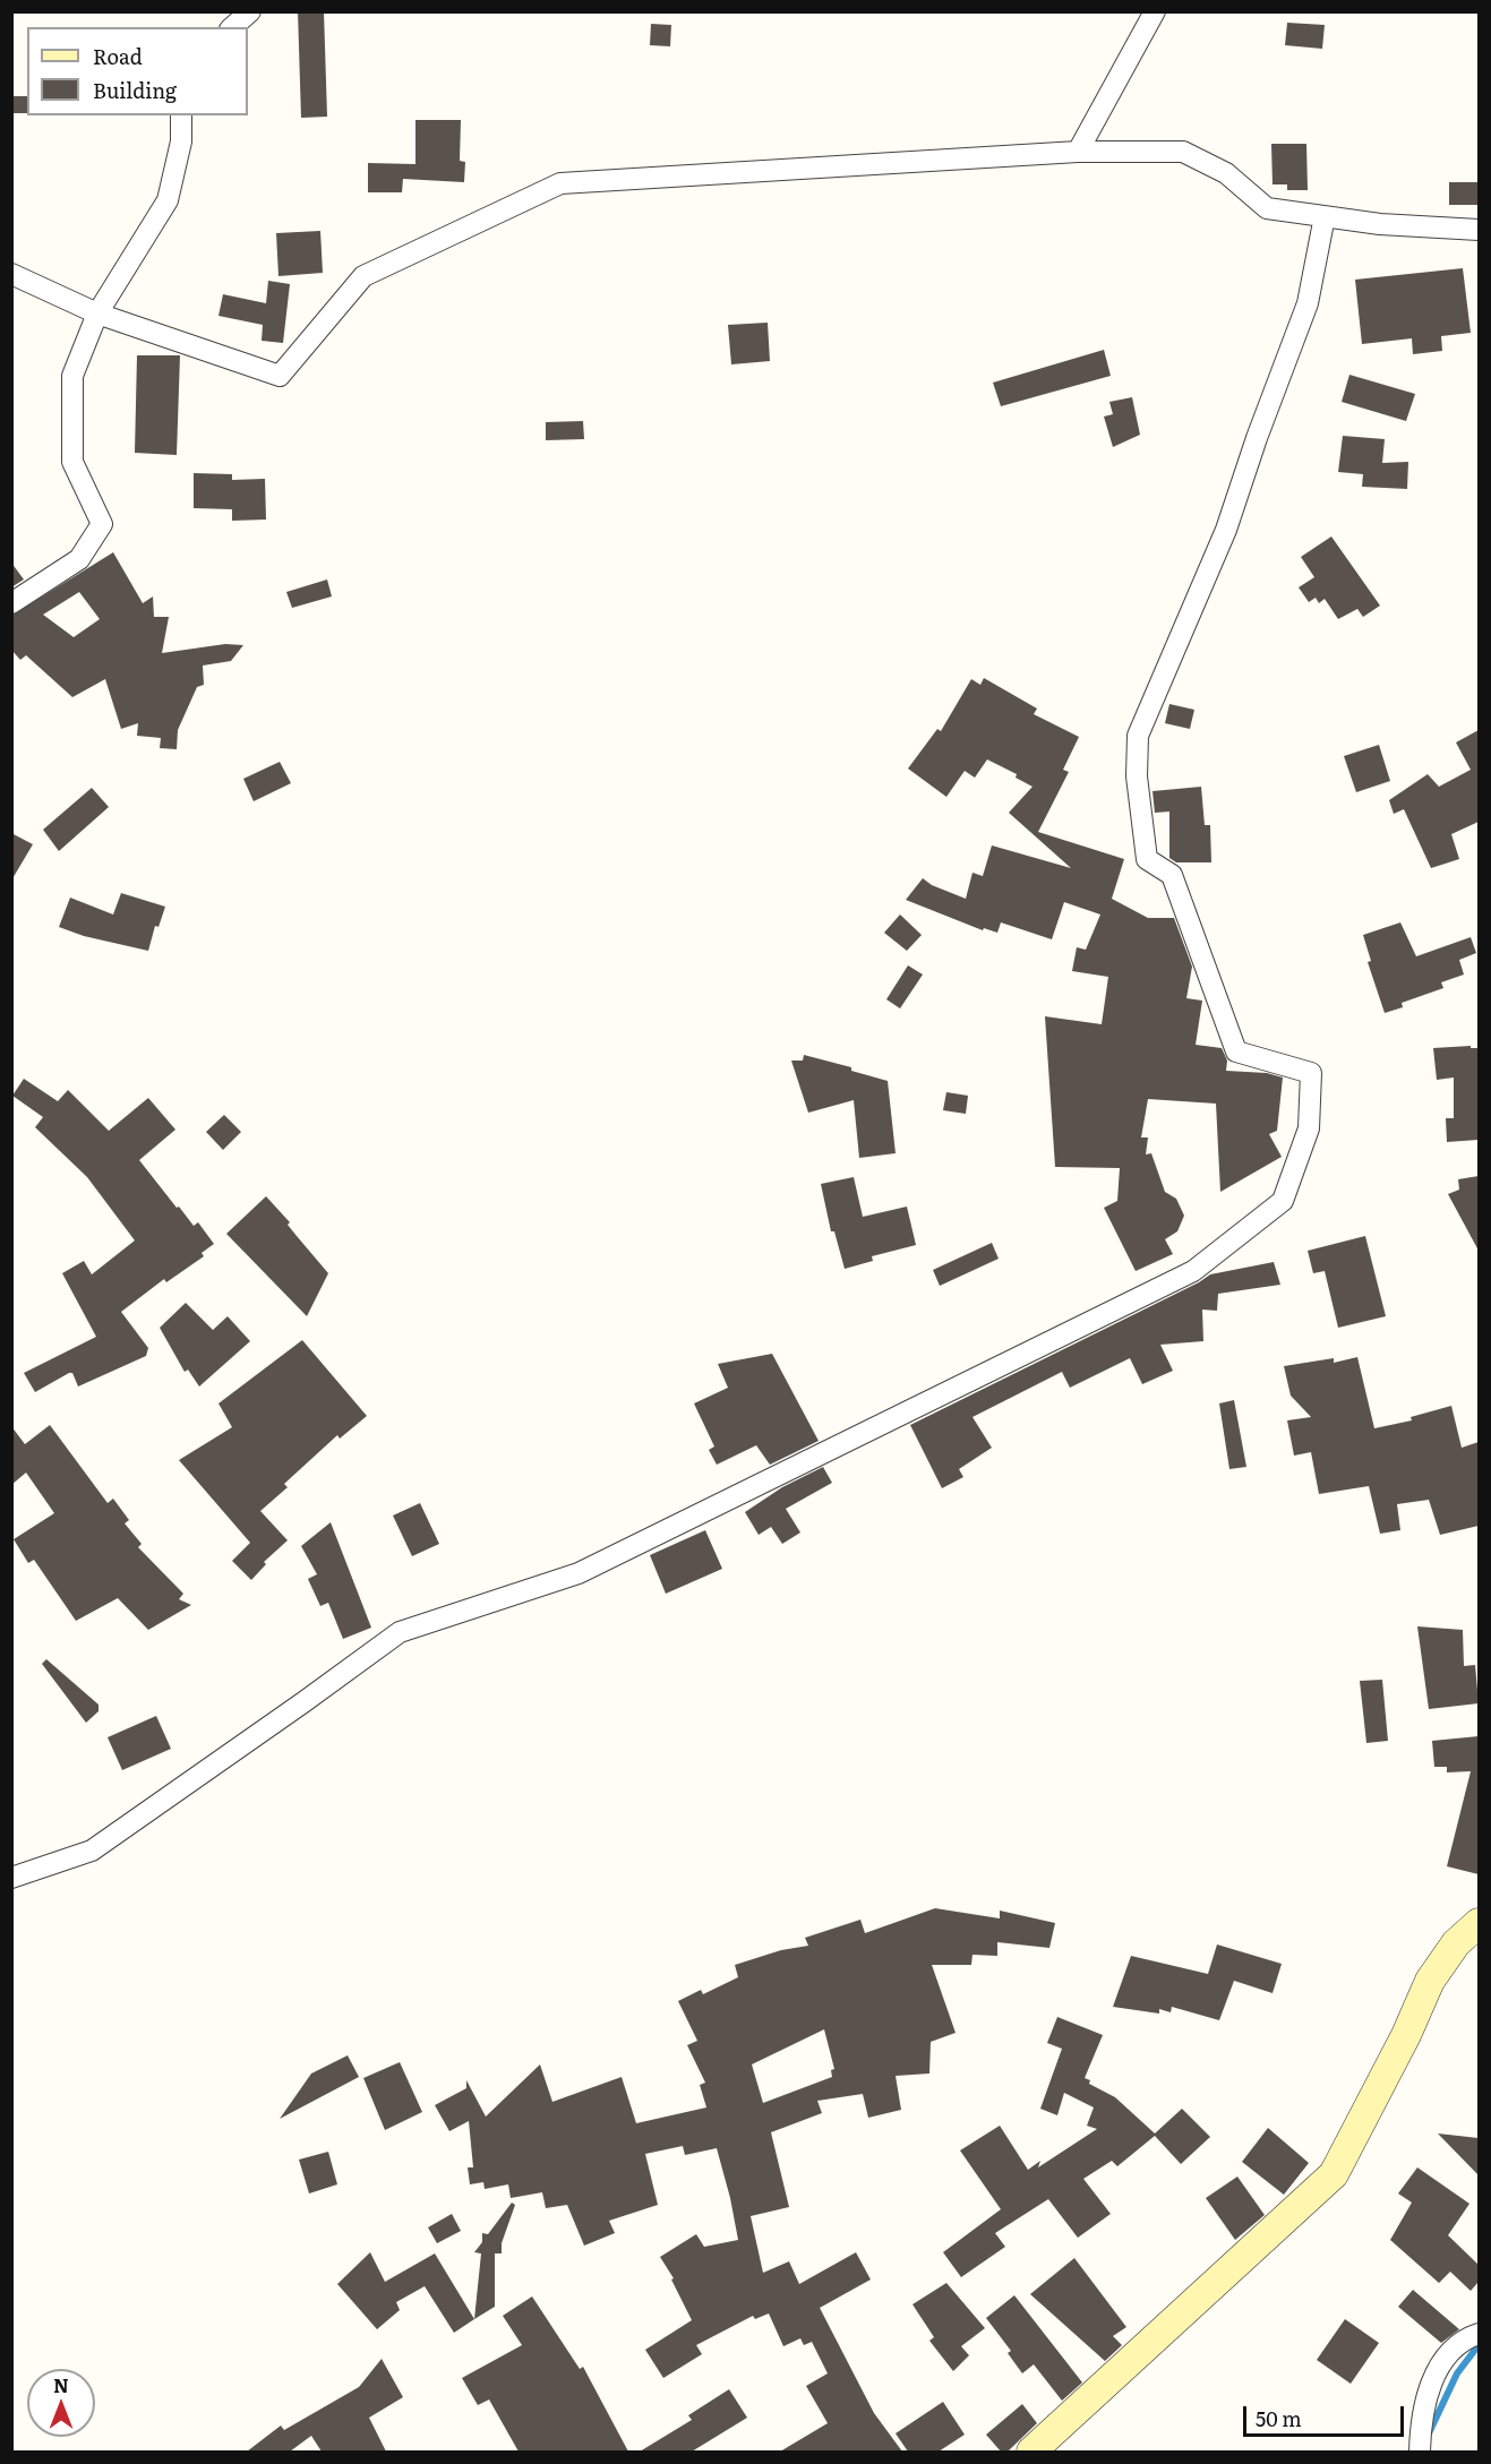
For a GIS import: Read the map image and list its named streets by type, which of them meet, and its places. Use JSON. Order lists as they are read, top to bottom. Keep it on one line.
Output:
{"legend":["Road","Building"],"scale_bar":"50 m","north":"top"}
